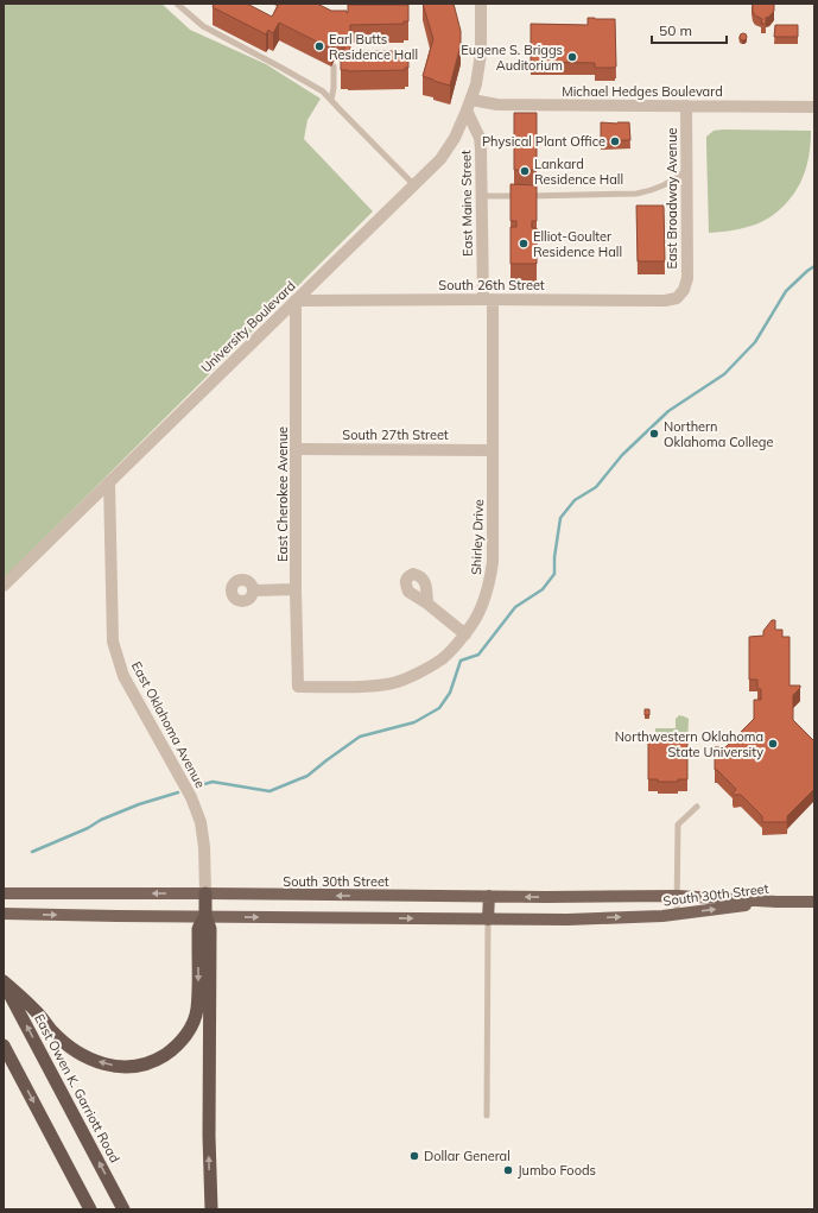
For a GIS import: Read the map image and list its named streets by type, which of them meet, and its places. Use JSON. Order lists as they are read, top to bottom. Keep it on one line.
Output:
{"streets":{"highway":["East Owen K. Garriott Road"],"main road":["South 30th Street"],"street":["Michael Hedges Boulevard","East Broadway Avenue","East Maine Street","South 26th Street","University Boulevard","South 27th Street","East Cherokee Avenue","Shirley Drive","East Oklahoma Avenue"]},"crossings":[["Michael Hedges Boulevard","East Broadway Avenue"],["Michael Hedges Boulevard","East Maine Street"],["Michael Hedges Boulevard","University Boulevard"],["East Broadway Avenue","South 26th Street"],["East Maine Street","South 26th Street"],["East Maine Street","University Boulevard"],["East Maine Street","South 27th Street"],["East Maine Street","Shirley Drive"],["South 26th Street","University Boulevard"],["South 26th Street","East Cherokee Avenue"],["University Boulevard","East Cherokee Avenue"],["University Boulevard","East Oklahoma Avenue"],["South 27th Street","East Cherokee Avenue"],["South 27th Street","Shirley Drive"],["East Cherokee Avenue","Shirley Drive"],["East Oklahoma Avenue","South 30th Street"]],"places":["Earl Butts Residence Hall","Eugene S. Briggs Auditorium","Physical Plant Office","Lankard Residence Hall","Elliot-Goulter Residence Hall","Northern Oklahoma College","Northwestern Oklahoma State University","Dollar General","Jumbo Foods"],"scale_bar":"50 m"}
